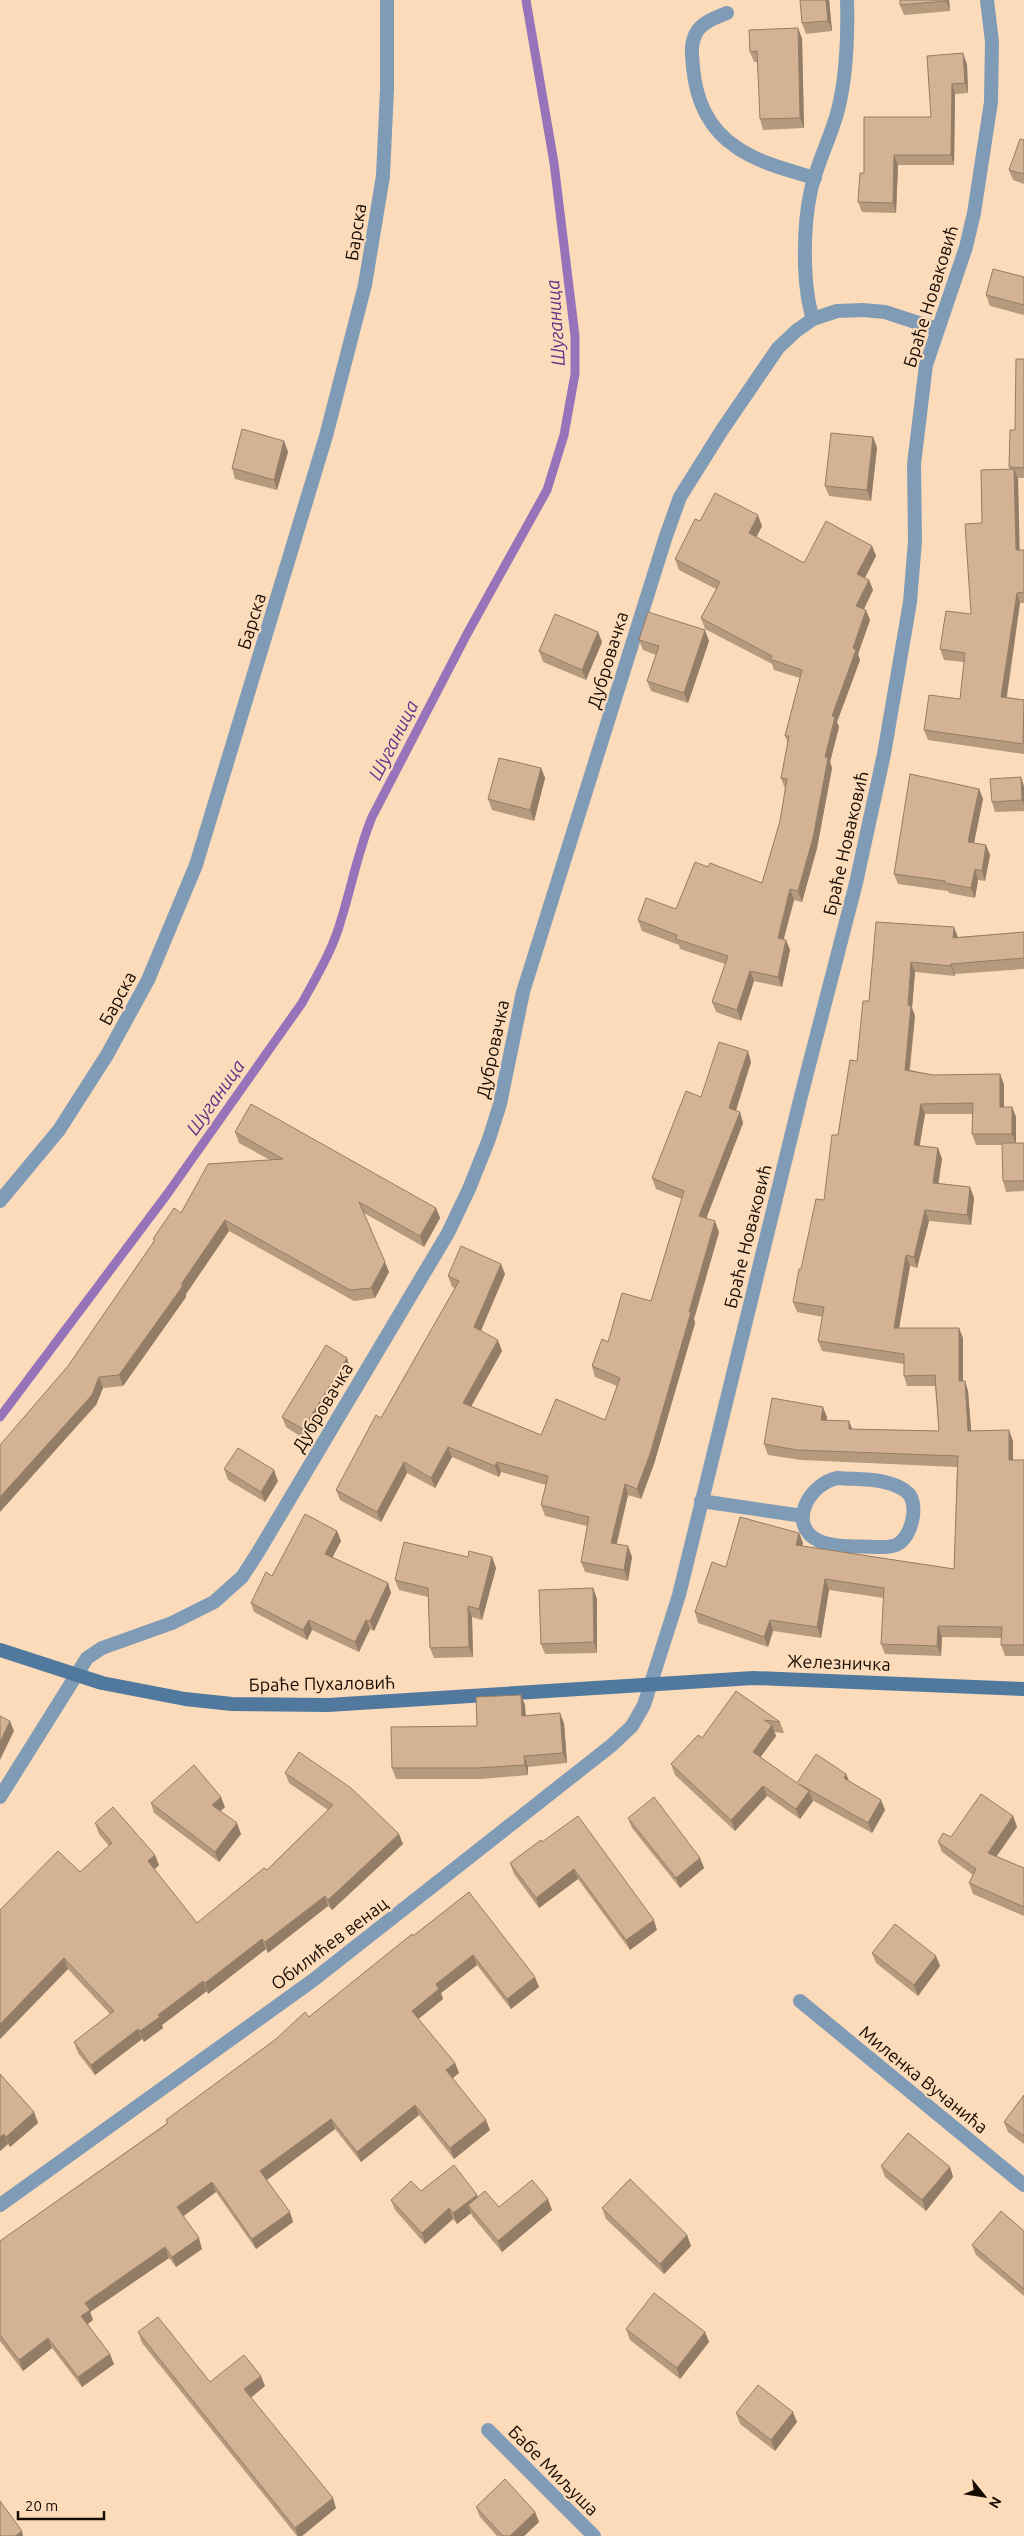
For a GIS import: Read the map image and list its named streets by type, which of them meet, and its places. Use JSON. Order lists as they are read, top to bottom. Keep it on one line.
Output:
{"streets":{"main road":["Железничка","Браће Пухаловић"],"street":["Барска","Браће Новаковић","Дубровачка","Обилићев венац","Миленка Вучанића","Бабе Миљуша"]},"crossings":[["Браће Новаковић","Дубровачка"],["Браће Новаковић","Железничка"],["Браће Новаковић","Браће Пухаловић"],["Браће Новаковић","Обилићев венац"],["Дубровачка","Браће Пухаловић"],["Железничка","Браће Пухаловић"],["Железничка","Обилићев венац"],["Браће Пухаловић","Обилићев венац"]],"water":["Шуганица"],"scale_bar":"20 m","north":"bottom right"}
